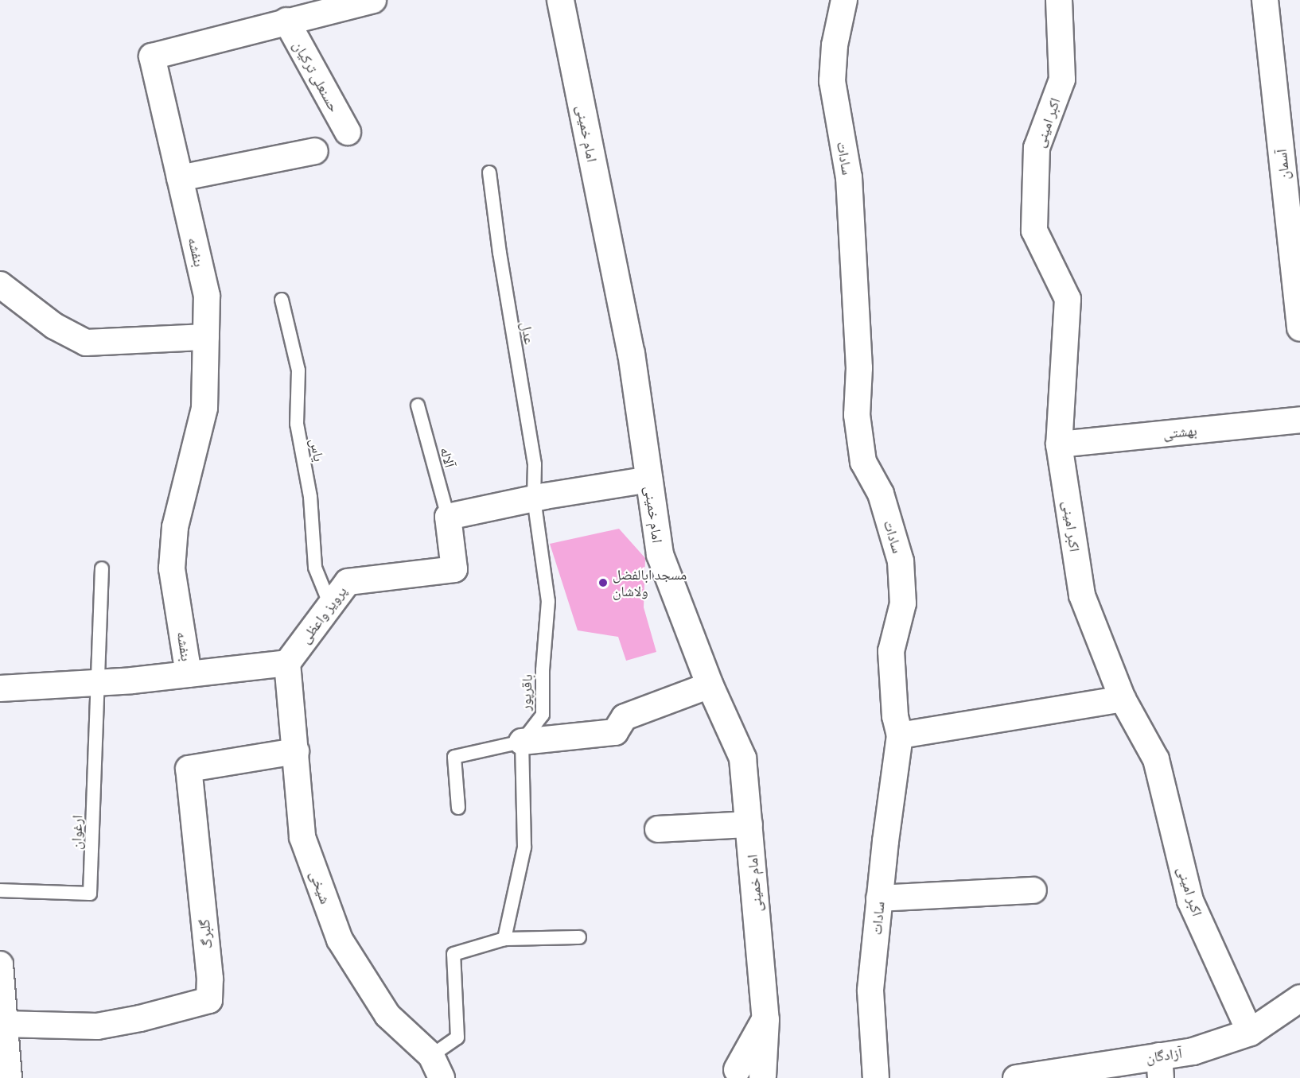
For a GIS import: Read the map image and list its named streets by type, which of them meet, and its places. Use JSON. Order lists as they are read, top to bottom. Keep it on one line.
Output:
{"streets":{"street":["حسنعلی ترکیان","اکبر امينی","امام خمینی","سادات","آسمان","بنفشه","بهشتی","پرویز واعظی","شیخی","گلبرگ","آزادگان"],"lane":["عدل","یاس","آلاله","باقرپور","ارغوان"]},"crossings":[["حسنعلی ترکیان","بنفشه"],["اکبر امينی","بهشتی"],["اکبر امينی","آزادگان"],["عدل","باقرپور"],["یاس","پرویز واعظی"],["آلاله","پرویز واعظی"],["پرویز واعظی","شیخی"],["شیخی","گلبرگ"]],"places":["مسجد ابالفضل ولاشان"]}
